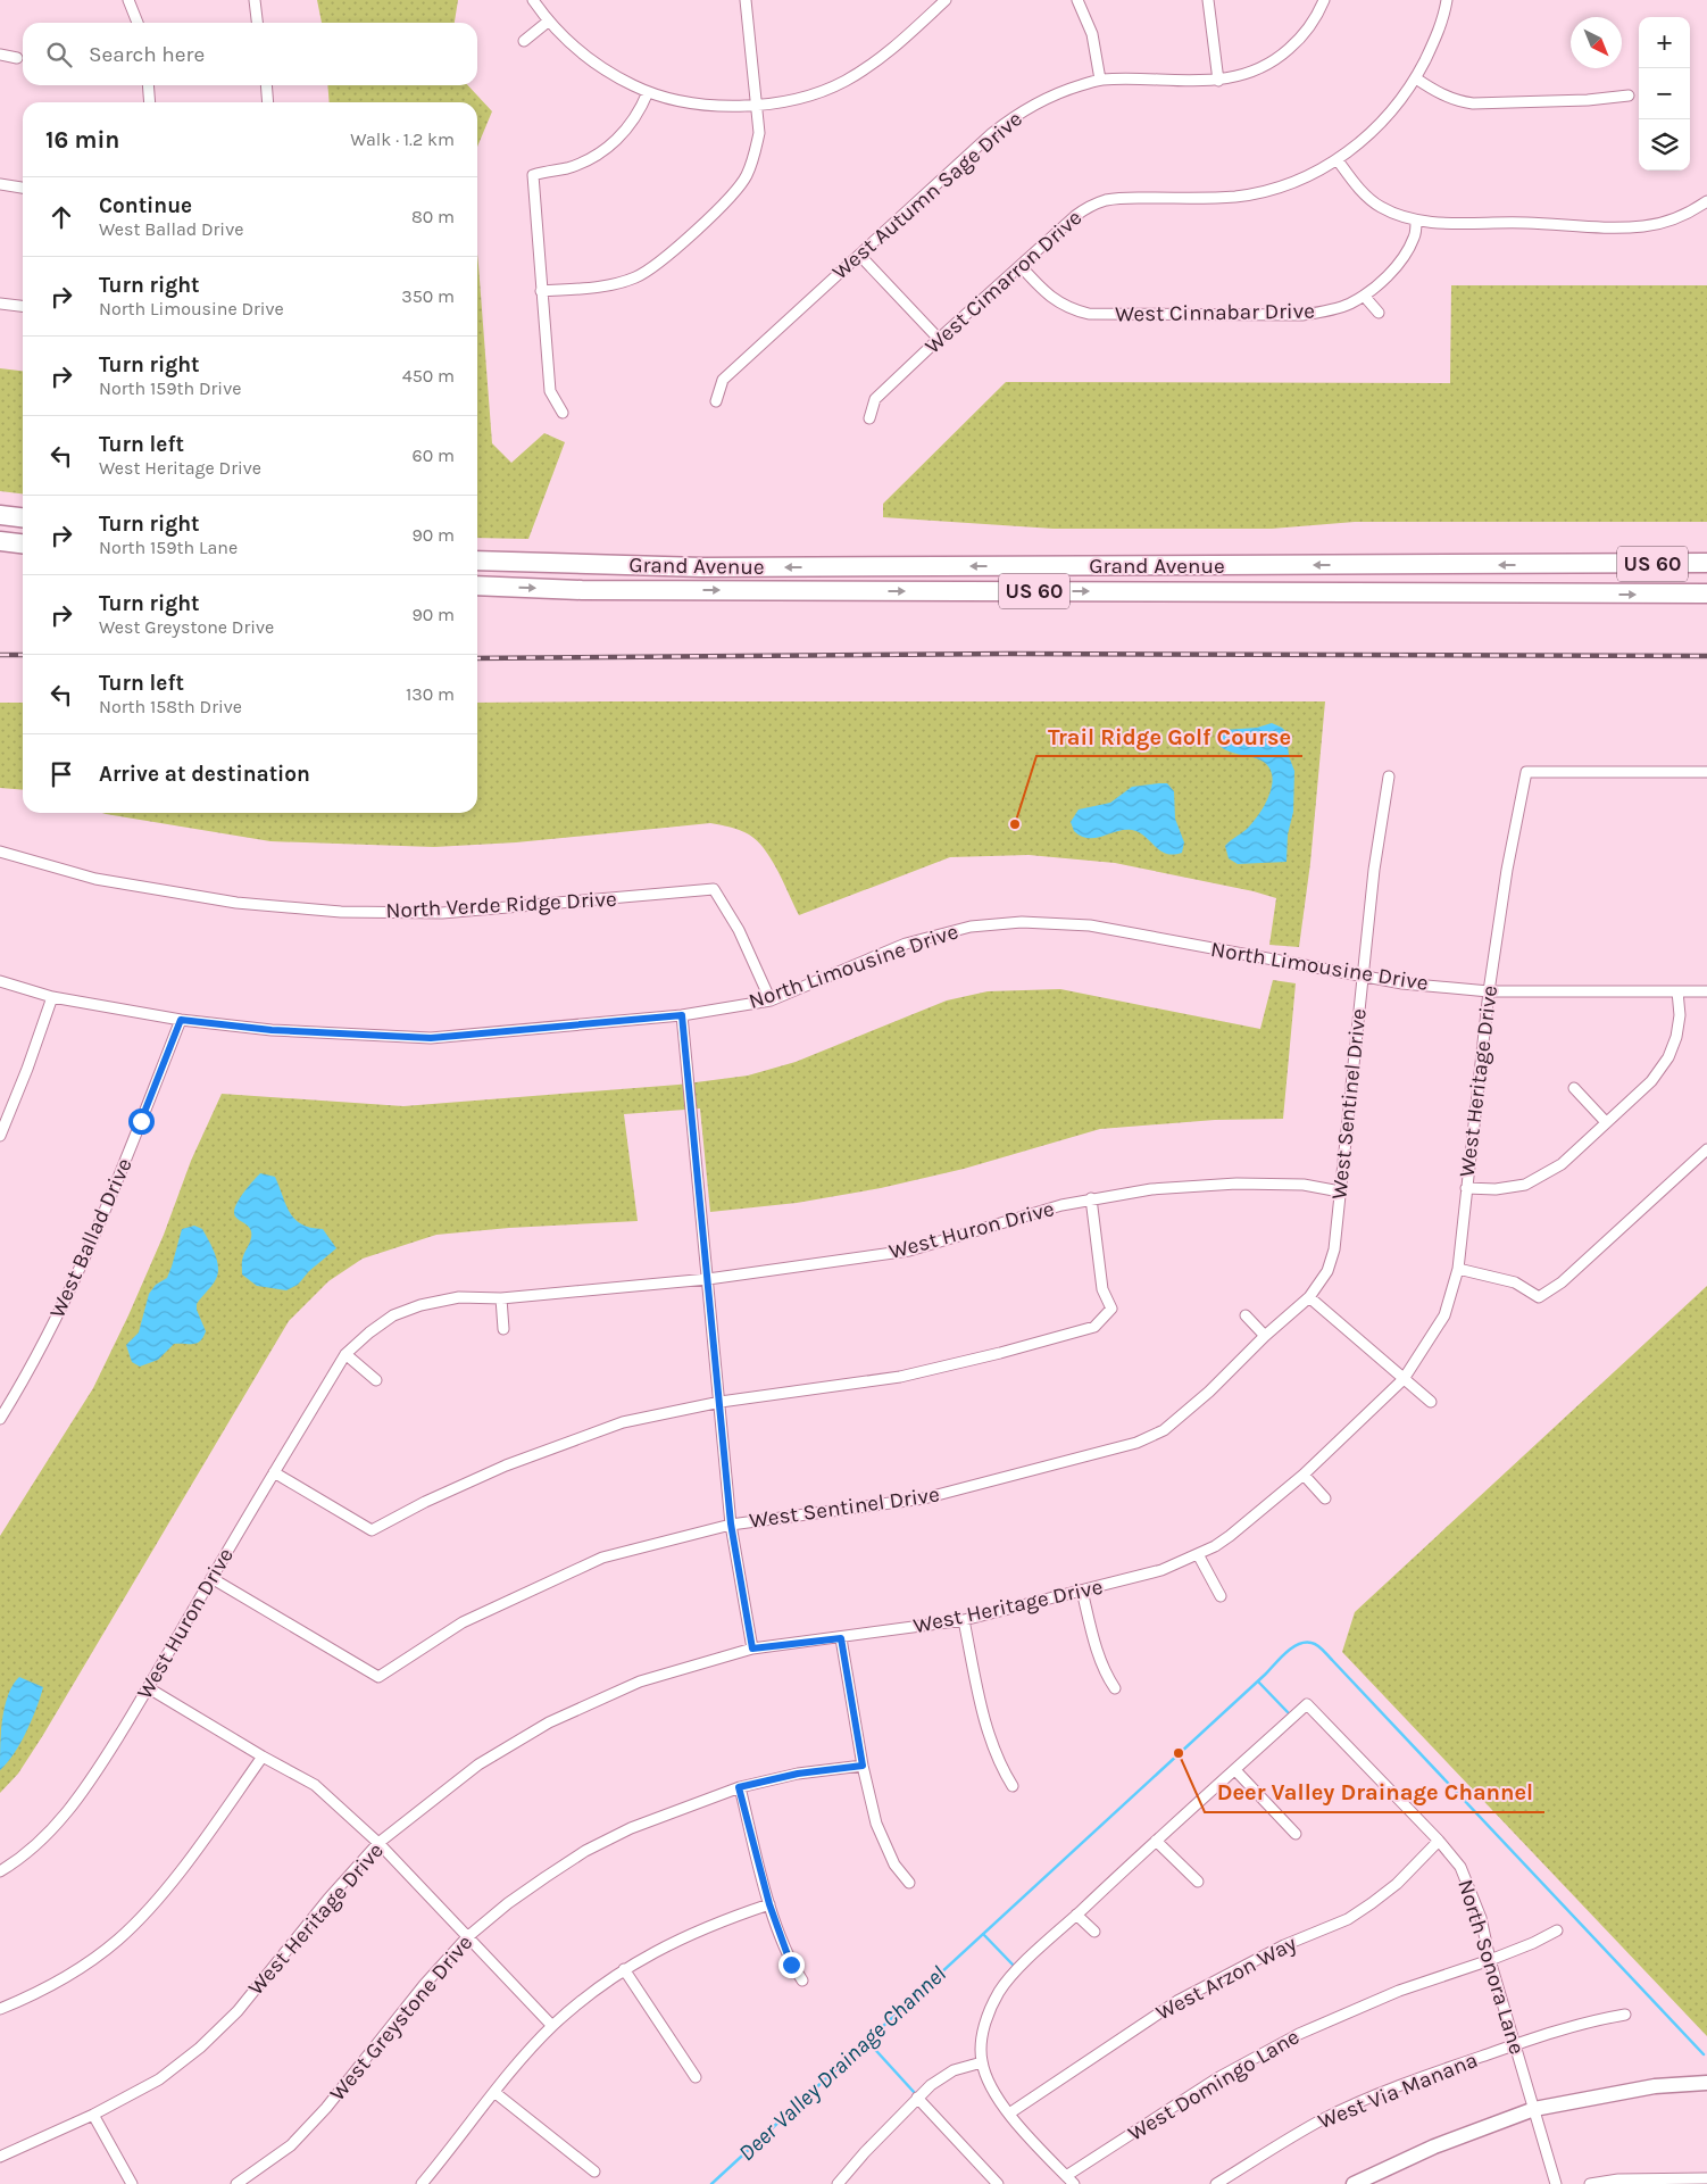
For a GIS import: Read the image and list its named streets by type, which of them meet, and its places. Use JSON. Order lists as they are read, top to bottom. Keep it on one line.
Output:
{"streets":{"highway":["US 60","Grand Avenue"],"street":["West Autumn Sage Drive","West Cimarron Drive","West Cinnabar Drive","North Verde Ridge Drive","North Limousine Drive","West Heritage Drive","West Sentinel Drive","West Huron Drive","West Ballad Drive","North Sonora Lane","West Arzon Way","West Greystone Drive","West Domingo Lane","West Via Manana"]},"crossings":[["West Cimarron Drive","West Cinnabar Drive"],["North Verde Ridge Drive","North Limousine Drive"],["North Limousine Drive","West Heritage Drive"],["North Limousine Drive","West Sentinel Drive"],["North Limousine Drive","West Ballad Drive"],["West Sentinel Drive","West Huron Drive"],["North Sonora Lane","West Arzon Way"],["North Sonora Lane","West Domingo Lane"],["North Sonora Lane","West Via Manana"]],"water":["Deer Valley Drainage Channel"],"places":["Trail Ridge Golf Course","Deer Valley Drainage Channel"],"north":"bottom right","page":{"map_buttons":["+","−"],"search":"Search here","heading":["16 min","Walk · 1.2 km"],"list":[["Continue","West Ballad Drive","80 m"],["Turn right","North Limousine Drive","350 m"],["Turn right","North 159th Drive","450 m"],["Turn left","West Heritage Drive","60 m"],["Turn right","North 159th Lane","90 m"],["Turn right","West Greystone Drive","90 m"],["Turn left","North 158th Drive","130 m"],"Arrive at destination"]}}
